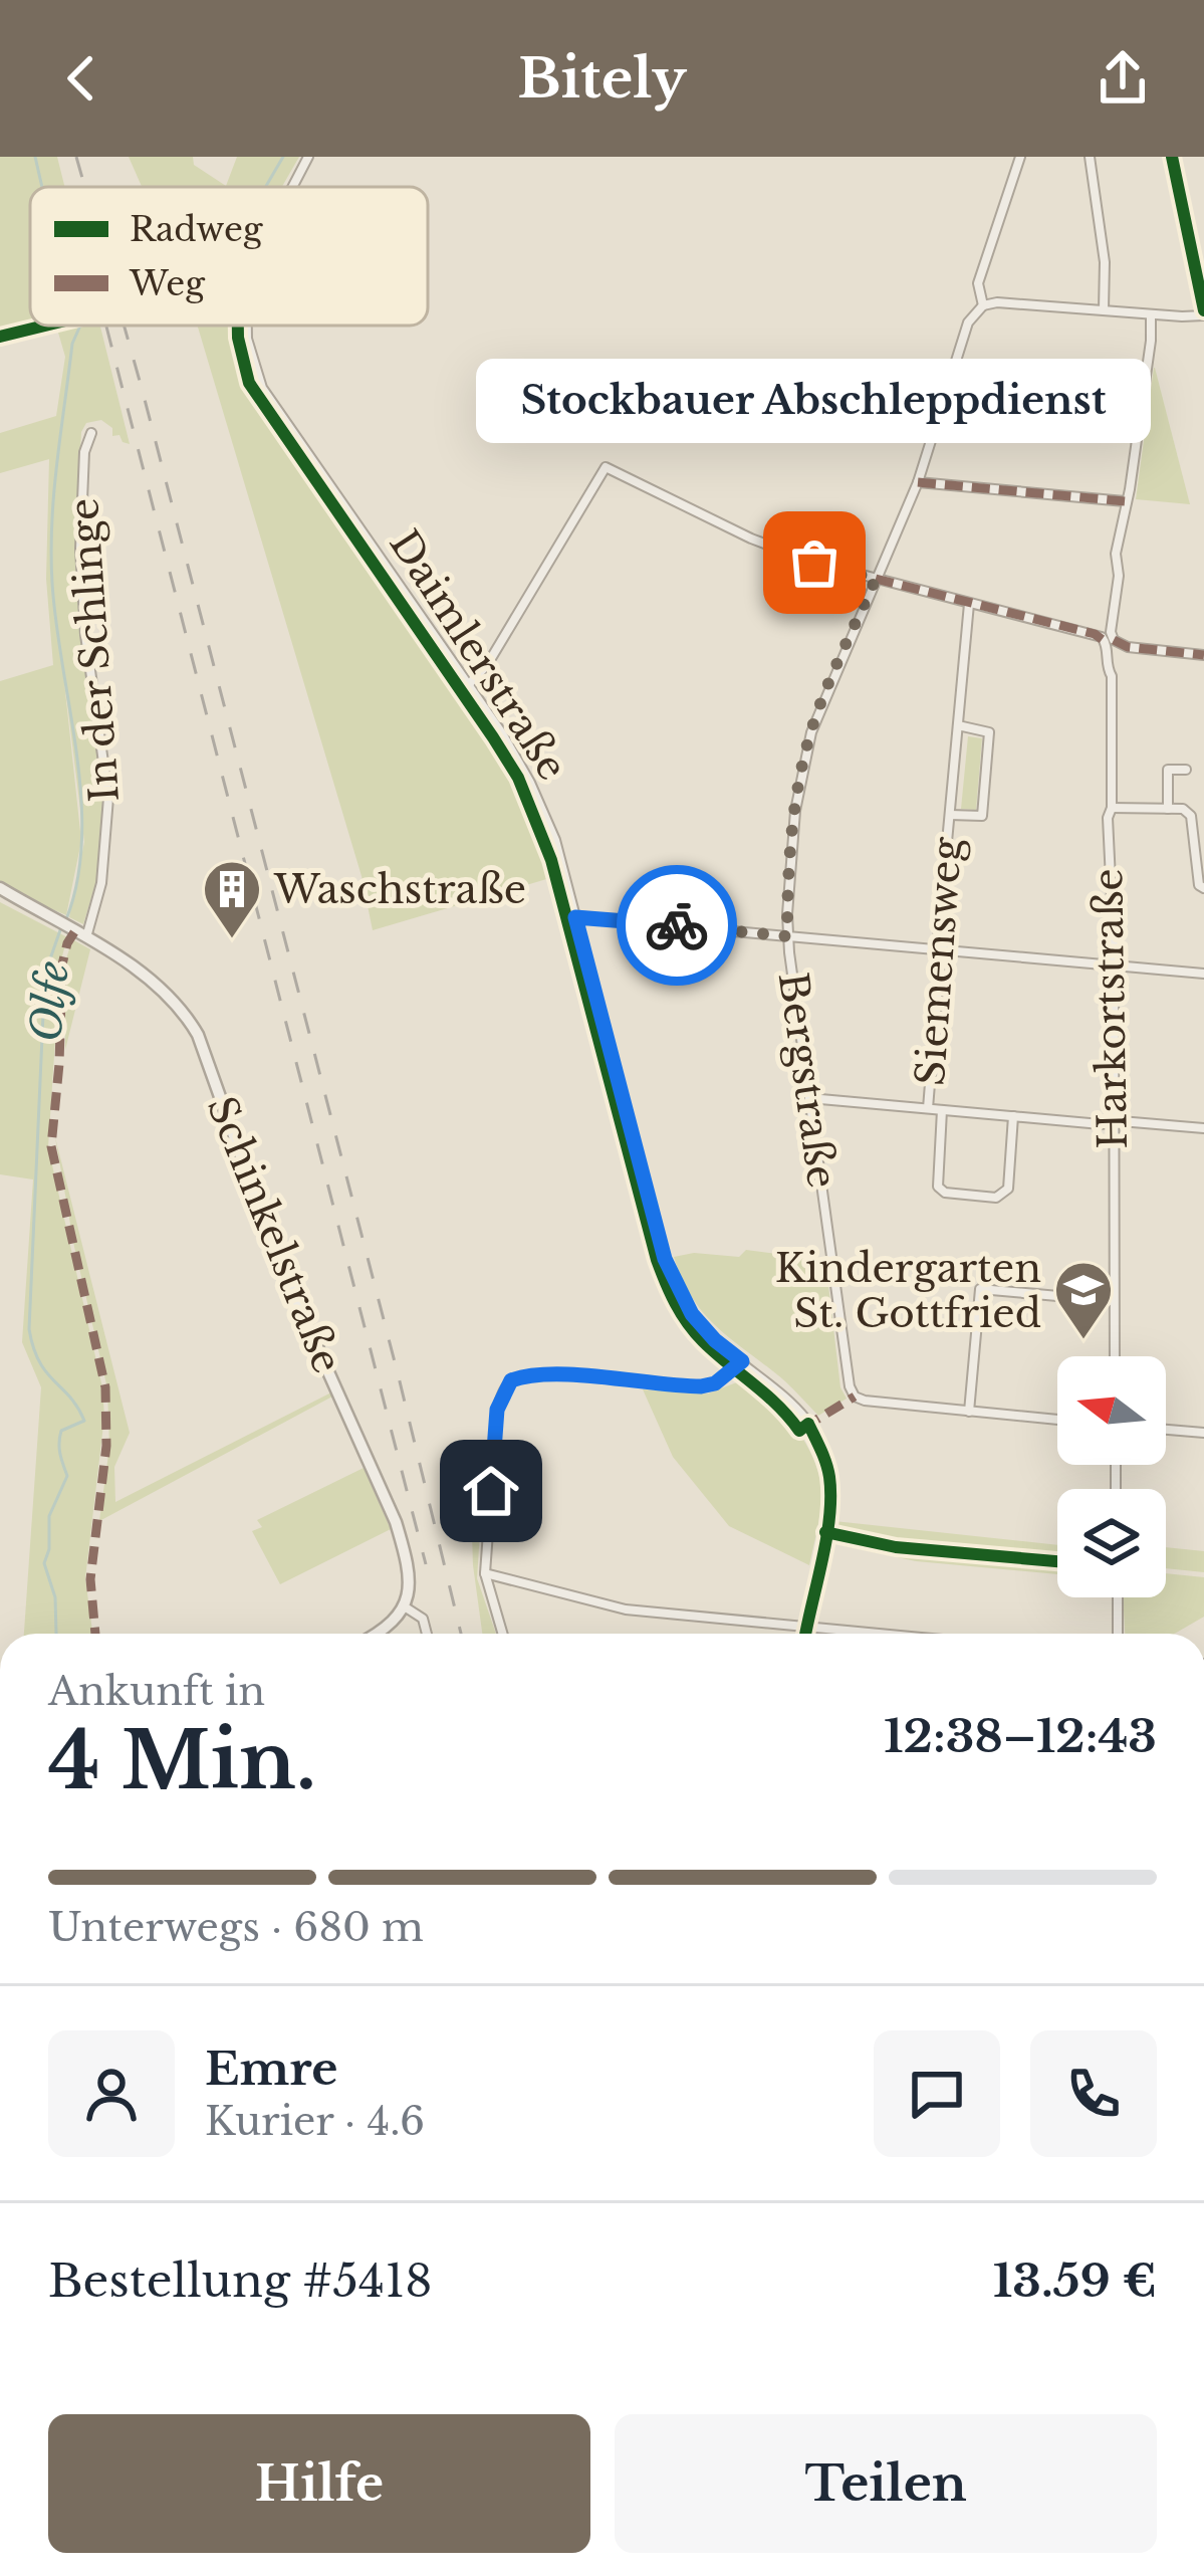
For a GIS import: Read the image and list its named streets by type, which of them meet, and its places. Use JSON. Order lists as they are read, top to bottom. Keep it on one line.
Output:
{"streets":{"street":["In der Schlinge","Daimlerstraße","Siemensweg","Harkortstraße","Bergstraße","Schinkelstraße"]},"crossings":[["In der Schlinge","Schinkelstraße"]],"water":["Olfe"],"places":{"other":["Stockbauer Abschleppdienst"],"building":["Waschstraße"],"school or university":["Kindergarten St. Gottfried"]},"legend":["Radweg","Weg"],"north":"left","page":{"header":"Bitely","bubble":"Stockbauer Abschleppdienst","heading":["4 Min.","Ankunft in","12:38–12:43"],"panel":["Emre","Kurier · 4.6","Bestellung #5418","13.59 €"],"bar":"Unterwegs · 680 m","buttons":["Hilfe","Teilen"]}}
